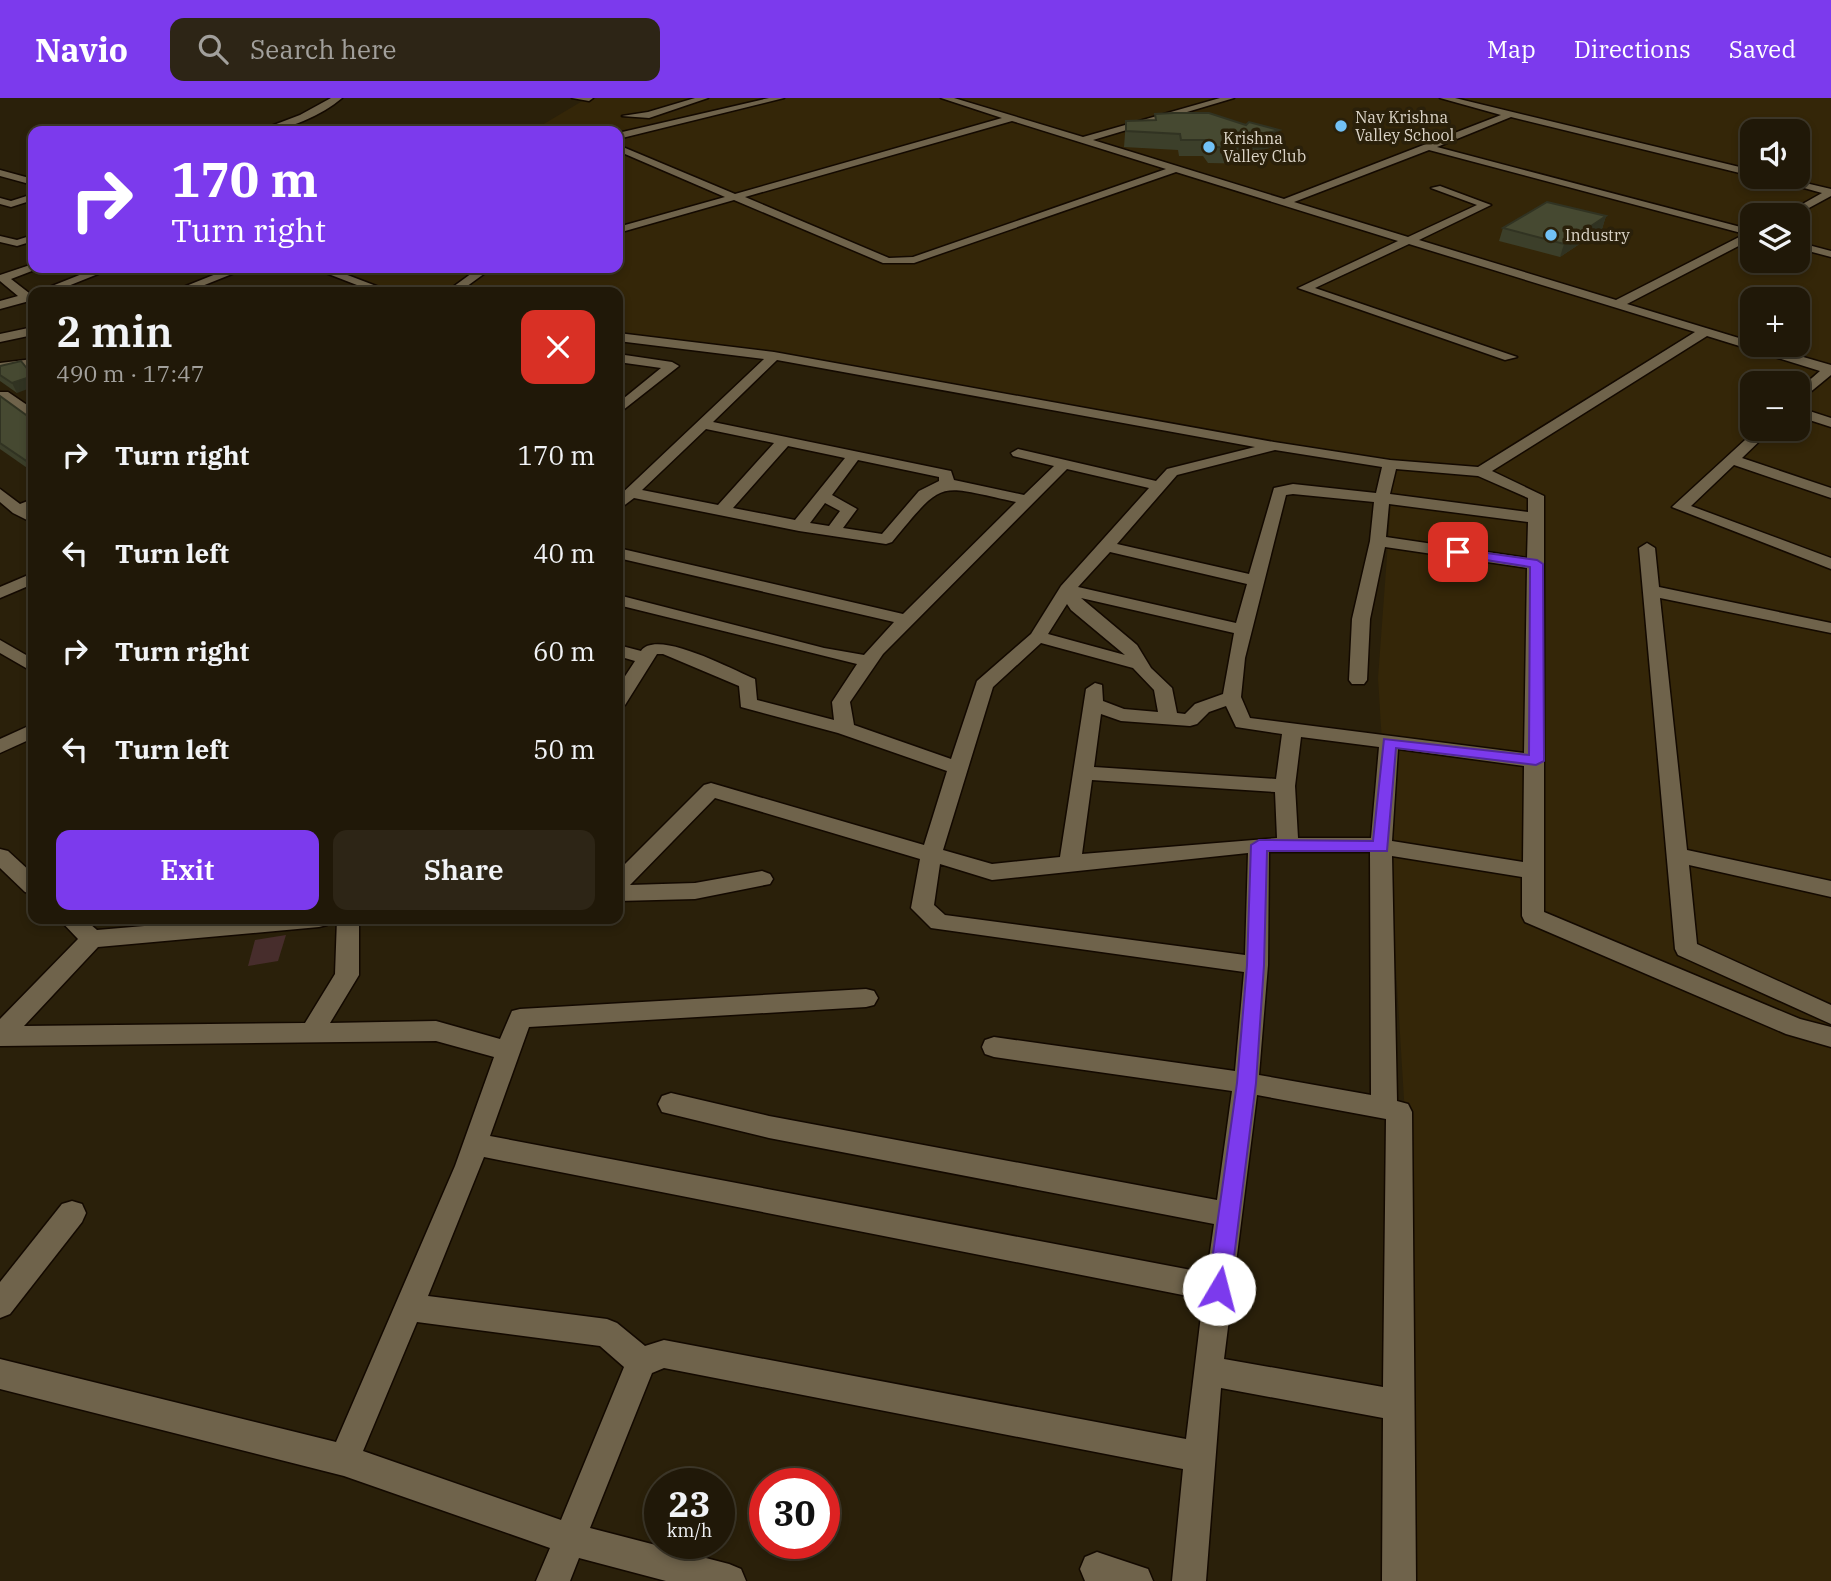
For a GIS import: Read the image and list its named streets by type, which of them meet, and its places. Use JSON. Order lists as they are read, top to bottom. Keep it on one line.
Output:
{"places":["Nav Krishna Valley School","Krishna Valley Club","Industry"],"page":{"header":"Navio","search":"Search here","nav":["Map","Directions","Saved"],"map_buttons":["+","−"],"turn":["170 m","Turn right"],"heading":["2 min","490 m · 17:47"],"list":[{"name":"Turn right","value":"170 m"},{"name":"Turn left","value":"40 m"},{"name":"Turn right","value":"60 m"},{"name":"Turn left","value":"50 m"}],"buttons":["Exit","Share"],"speed":"23 km/h","limit":"30"}}
